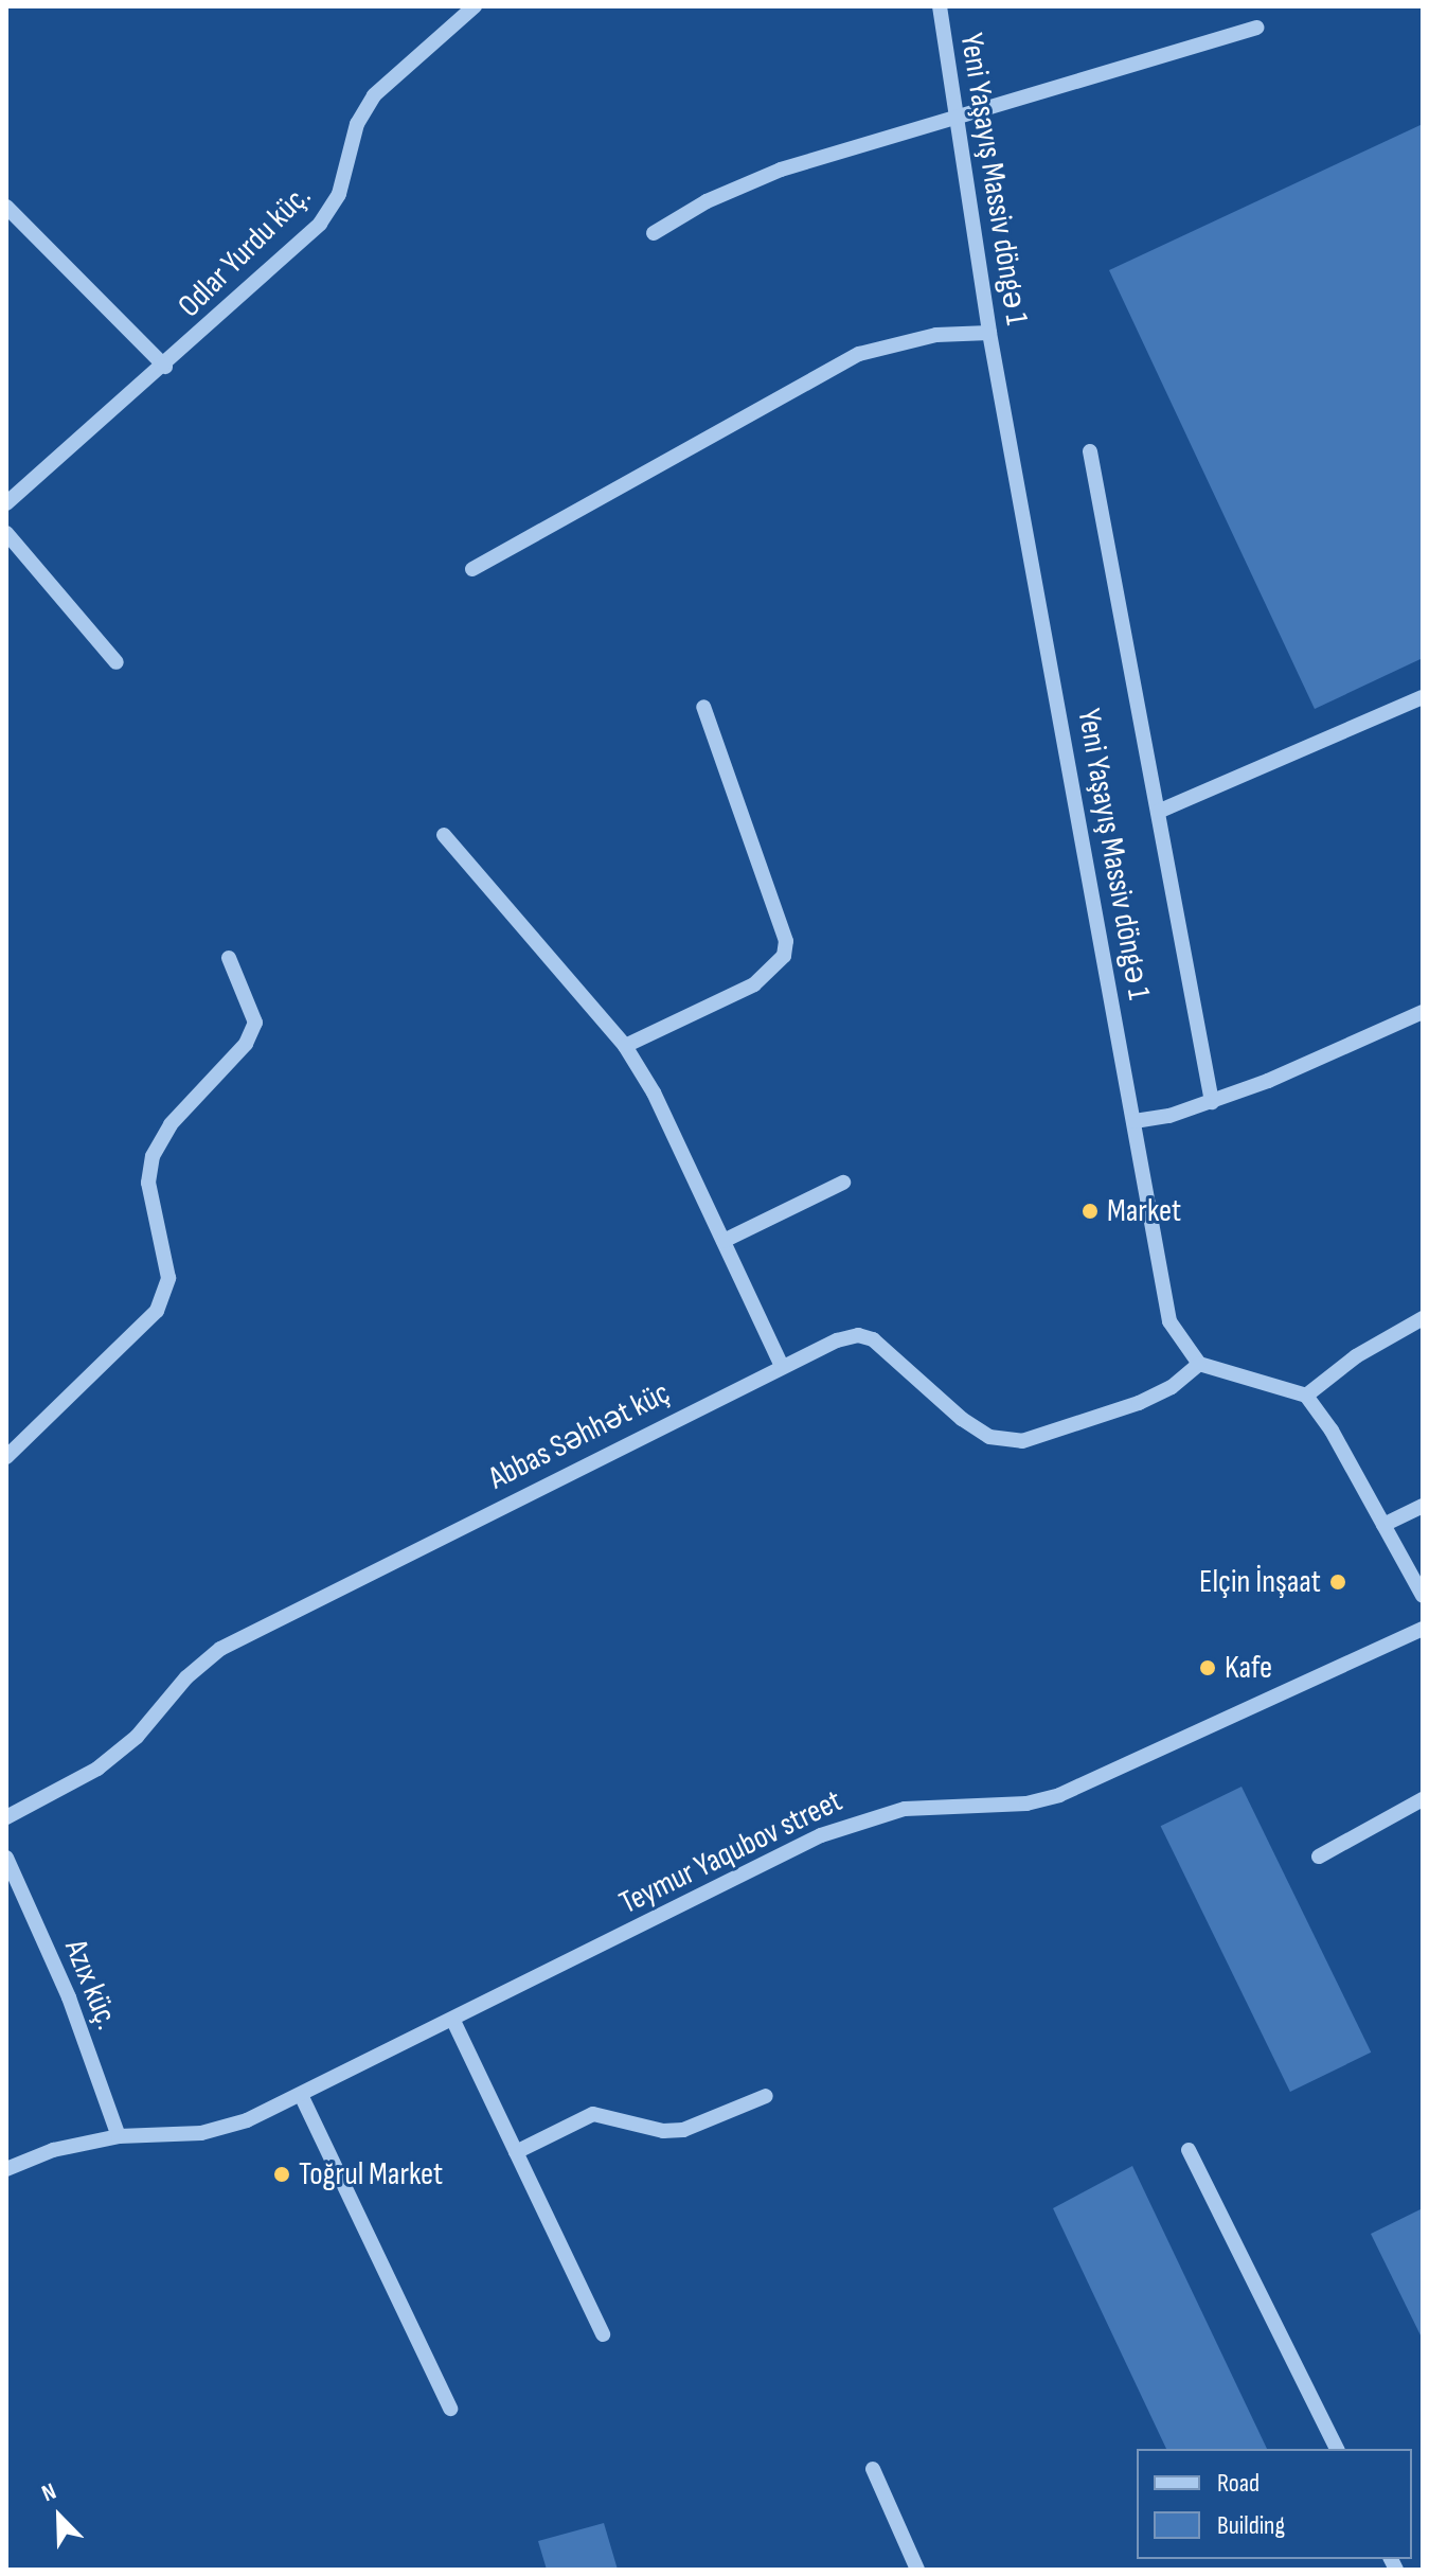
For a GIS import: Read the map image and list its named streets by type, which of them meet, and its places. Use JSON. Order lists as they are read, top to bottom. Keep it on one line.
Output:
{"streets":{"street":["Yeni Yaşayış Massiv döngə 1","Odlar Yurdu küç.","Abbas Səhhət küç","Teymur Yaqubov street","Azıx küç."]},"crossings":[["Yeni Yaşayış Massiv döngə 1","Abbas Səhhət küç"],["Teymur Yaqubov street","Azıx küç."]],"places":["Market","Elçin İnşaat","Kafe","Toğrul Market"],"legend":["Road","Building"],"north":"top left"}
